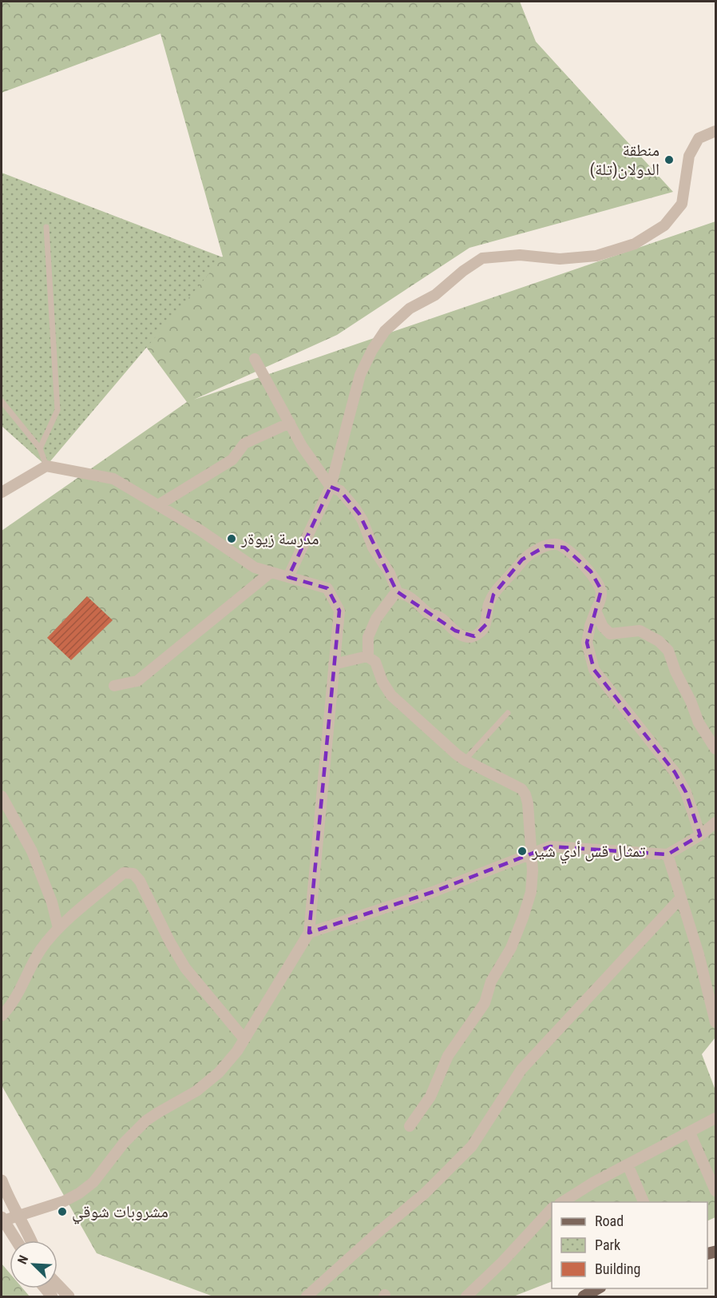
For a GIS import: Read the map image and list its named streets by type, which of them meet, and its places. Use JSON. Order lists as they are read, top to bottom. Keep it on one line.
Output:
{"places":["منطقة الدولان(تلة)","مدرسة زيوةر","تمثال قس أدي شير","مشروبات شوقي"],"legend":["Road","Park","Building"],"north":"top left"}
